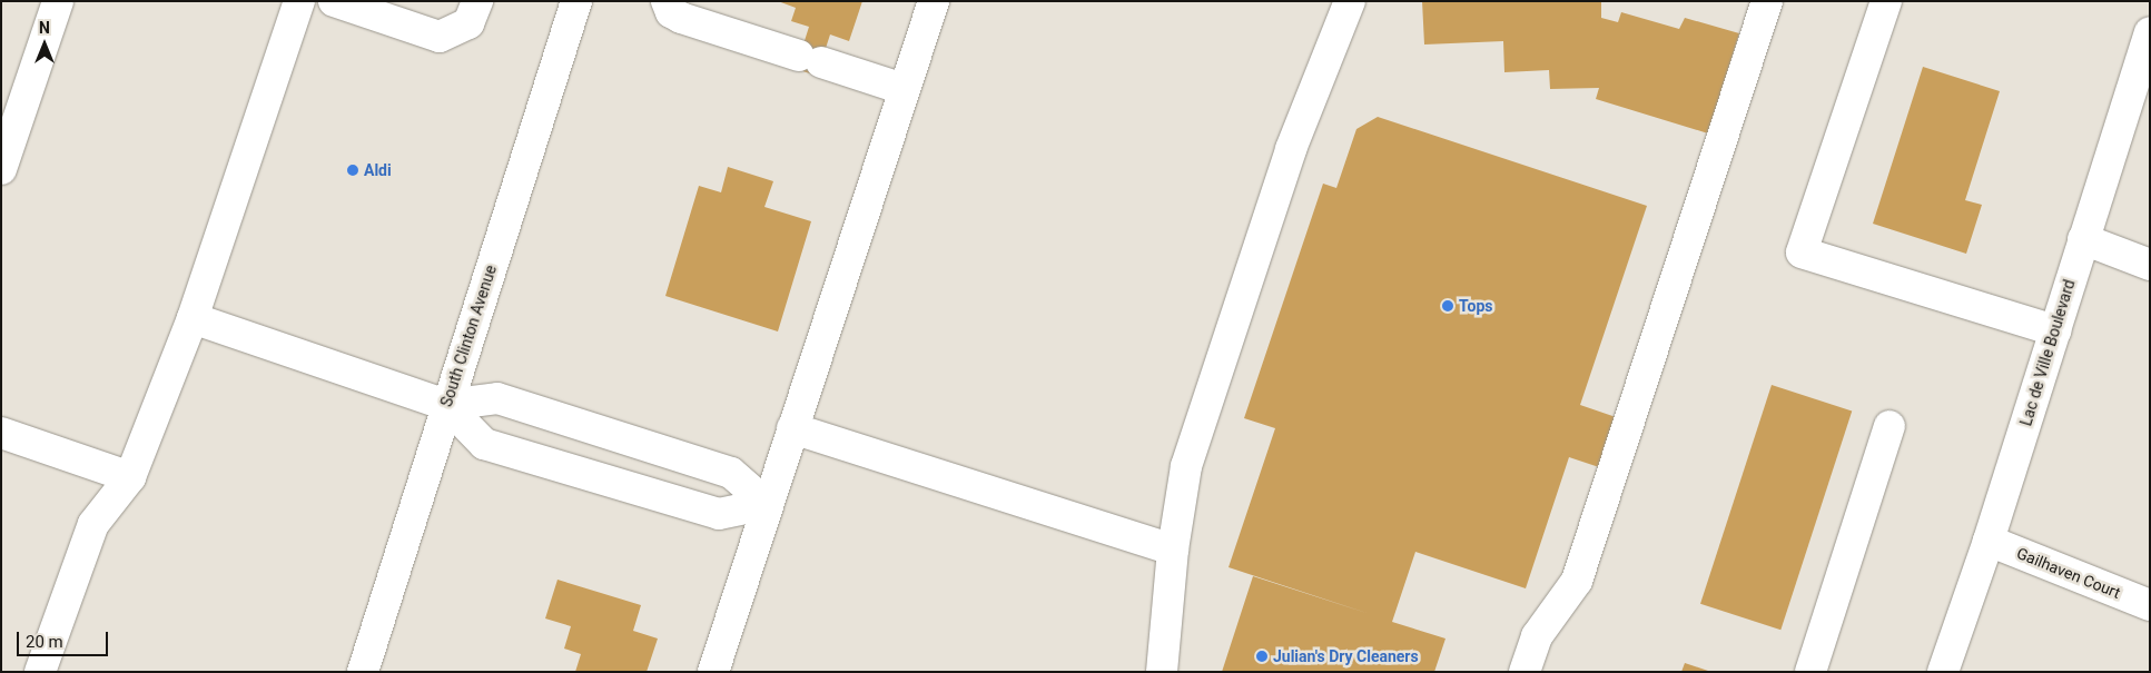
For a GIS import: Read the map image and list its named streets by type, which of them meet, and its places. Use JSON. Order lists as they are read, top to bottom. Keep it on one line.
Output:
{"streets":{"street":["South Clinton Avenue","Lac de Ville Boulevard","Gailhaven Court"]},"crossings":[["Lac de Ville Boulevard","Gailhaven Court"]],"places":["Aldi","Tops","Julian's Dry Cleaners"],"scale_bar":"20 m","north":"top"}
